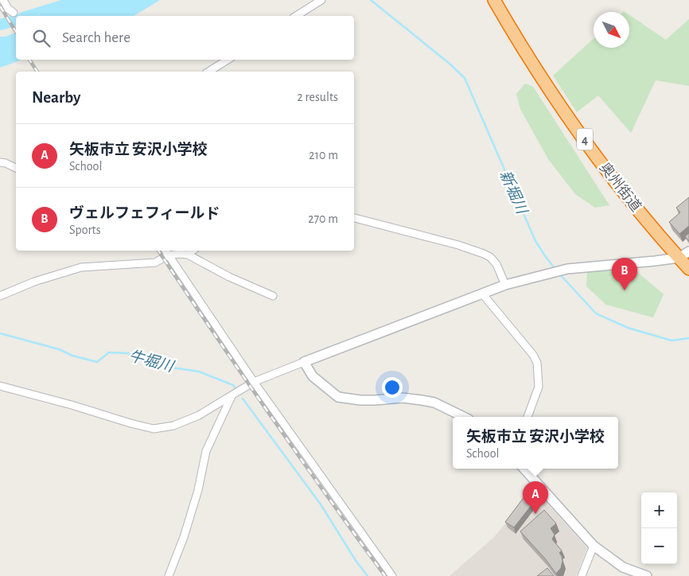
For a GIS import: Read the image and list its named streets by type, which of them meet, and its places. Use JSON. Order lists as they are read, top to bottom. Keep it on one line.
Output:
{"streets":{"highway":["4","奥州街道"]},"water":["新堀川","牛堀川"],"north":"bottom right","page":{"search":"Search here","heading":["Nearby","2 results"],"list":[{"mark":"A","name":"矢板市立 安沢小学校","note":"School","value":"210 m"},{"mark":"B","name":"ヴェルフェフィールド","note":"Sports","value":"270 m"}],"pins":["B","A"],"popup":["矢板市立 安沢小学校","School"],"map_buttons":["+","−"]}}
